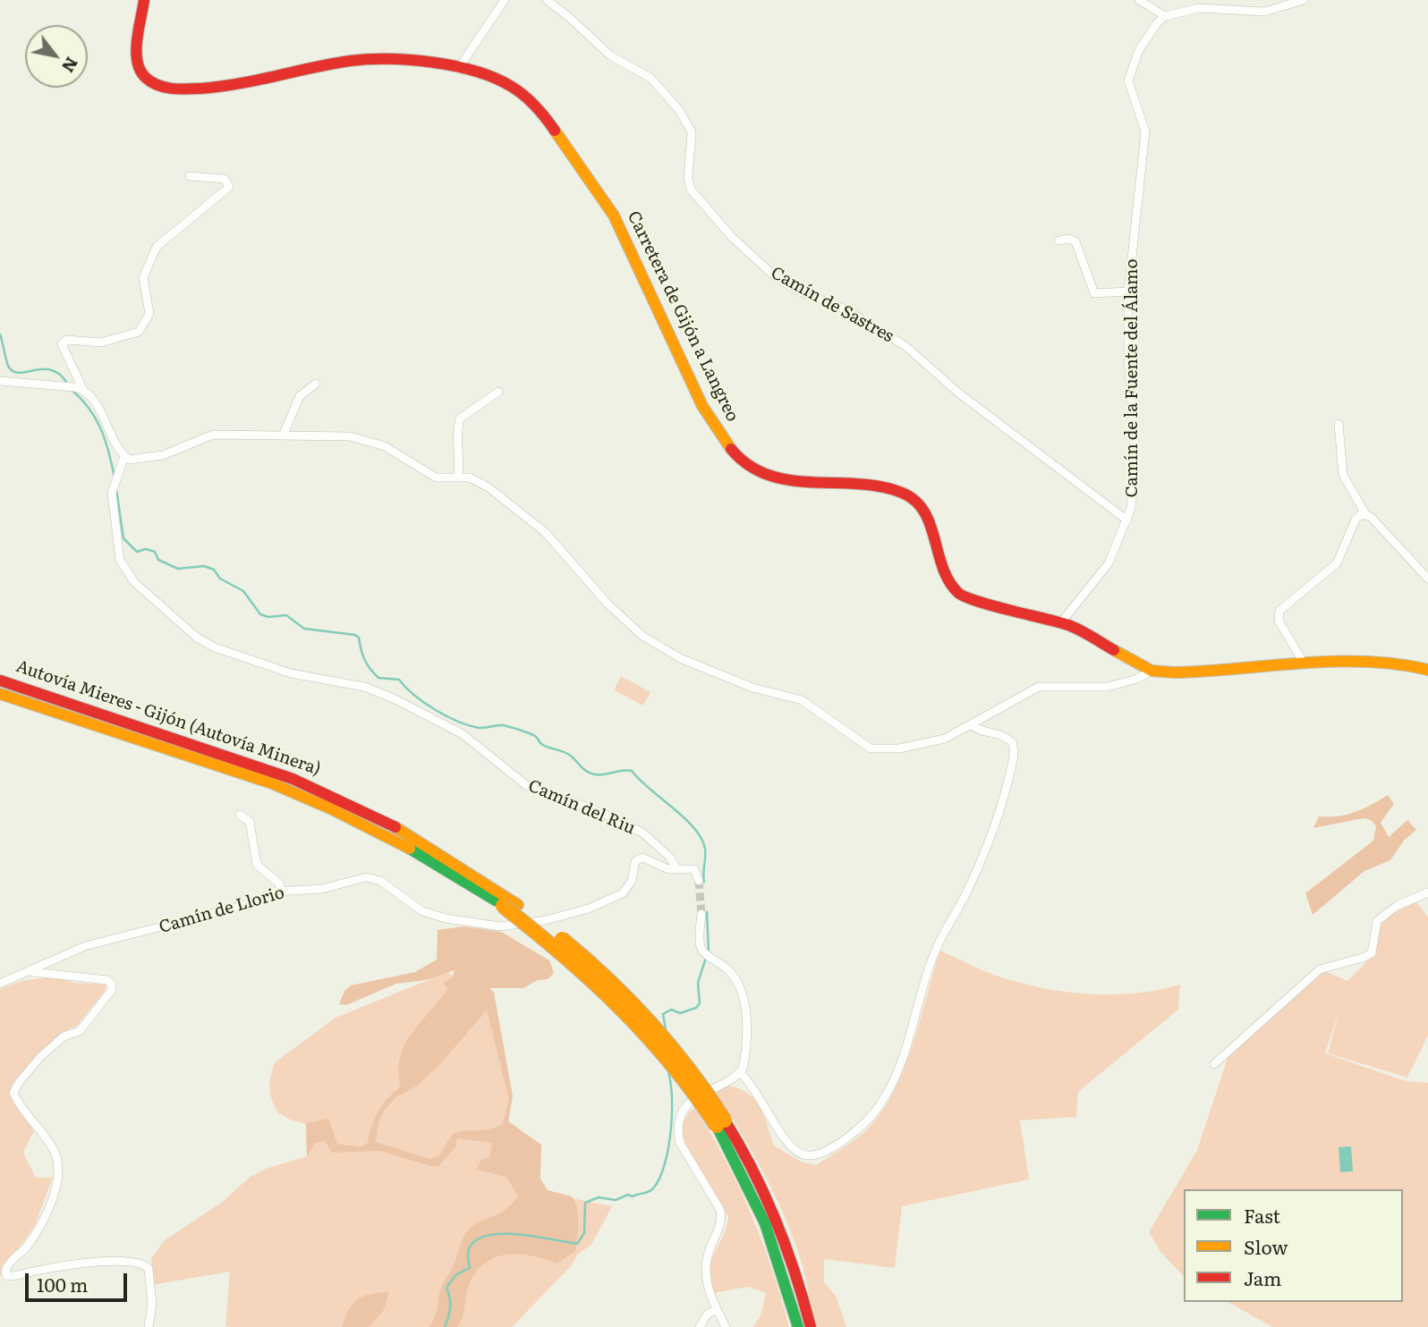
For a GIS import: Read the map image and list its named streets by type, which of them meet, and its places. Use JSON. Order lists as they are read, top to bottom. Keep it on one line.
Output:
{"streets":{"main road":["Carretera de Gijón a Langreo","Autovía Mieres - Gijón (Autovía Minera)"],"street":["Camín de Sastres","Camín de la Fuente del Álamo","Camín del Riu","Camín de Llorio"]},"crossings":[["Camín de Sastres","Camín de la Fuente del Álamo"],["Carretera de Gijón a Langreo","Camín de la Fuente del Álamo"],["Camín del Riu","Camín de Llorio"]],"legend":["Fast","Slow","Jam"],"scale_bar":"100 m","north":"bottom right"}
